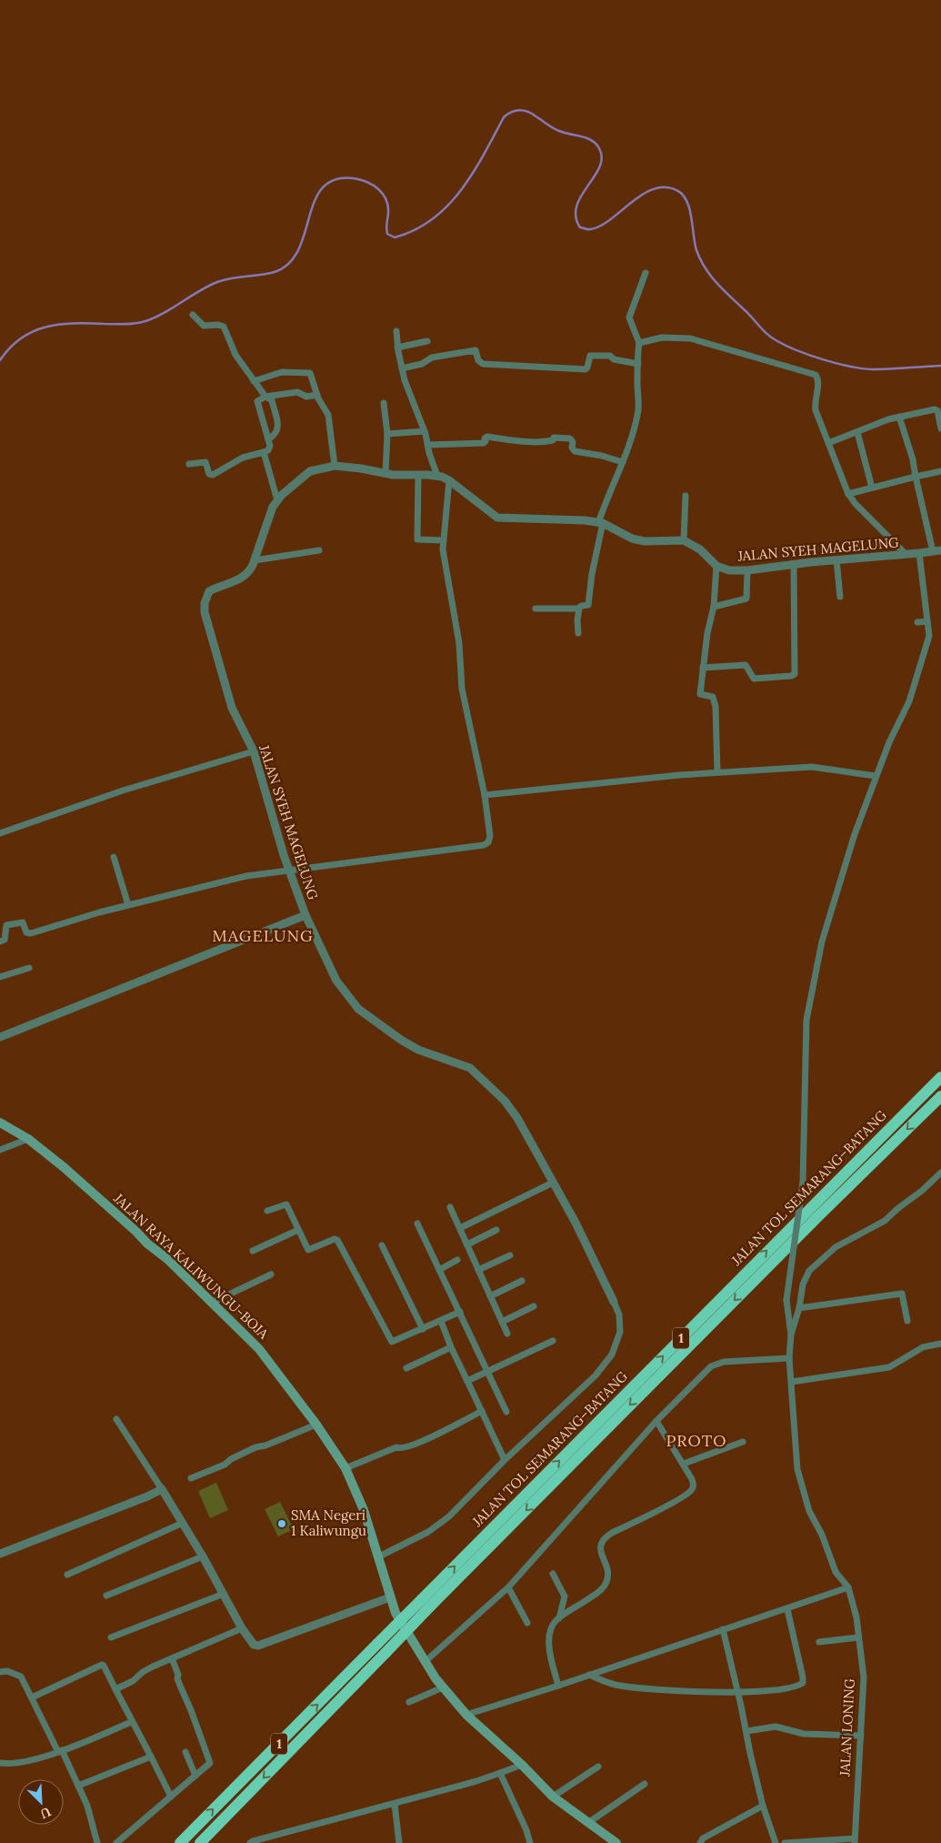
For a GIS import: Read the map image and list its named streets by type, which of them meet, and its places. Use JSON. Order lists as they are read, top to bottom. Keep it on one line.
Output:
{"streets":{"highway":["JALAN TOL SEMARANG–BATANG","1"],"main road":["JALAN RAYA KALIWUNGU-BOJA"],"street":["JALAN SYEH MAGELUNG","JALAN LONING"]},"districts":["MAGELUNG","PROTO"],"places":["SMA Negeri 1 Kaliwungu"],"north":"bottom right"}
